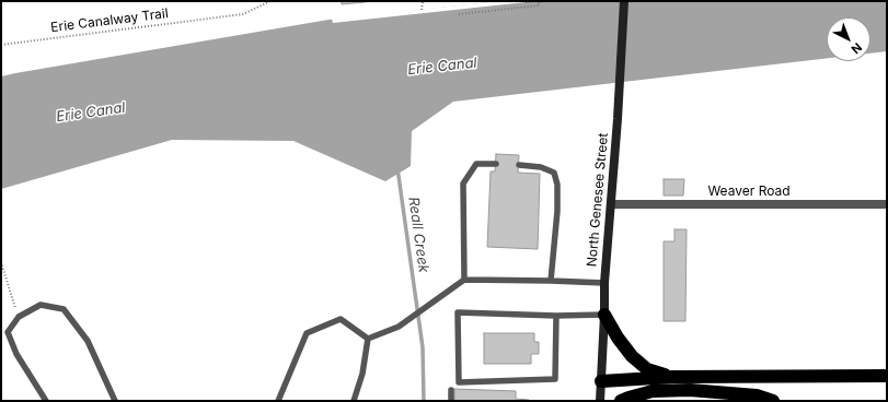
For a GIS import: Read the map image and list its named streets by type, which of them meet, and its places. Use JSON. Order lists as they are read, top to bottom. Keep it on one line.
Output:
{"streets":{"main road":["North Genesee Street"],"street":["Weaver Road"],"path":["Erie Canalway Trail"]},"crossings":[["Weaver Road","North Genesee Street"]],"water":["Erie Canal","Reall Creek"],"north":"bottom right"}
